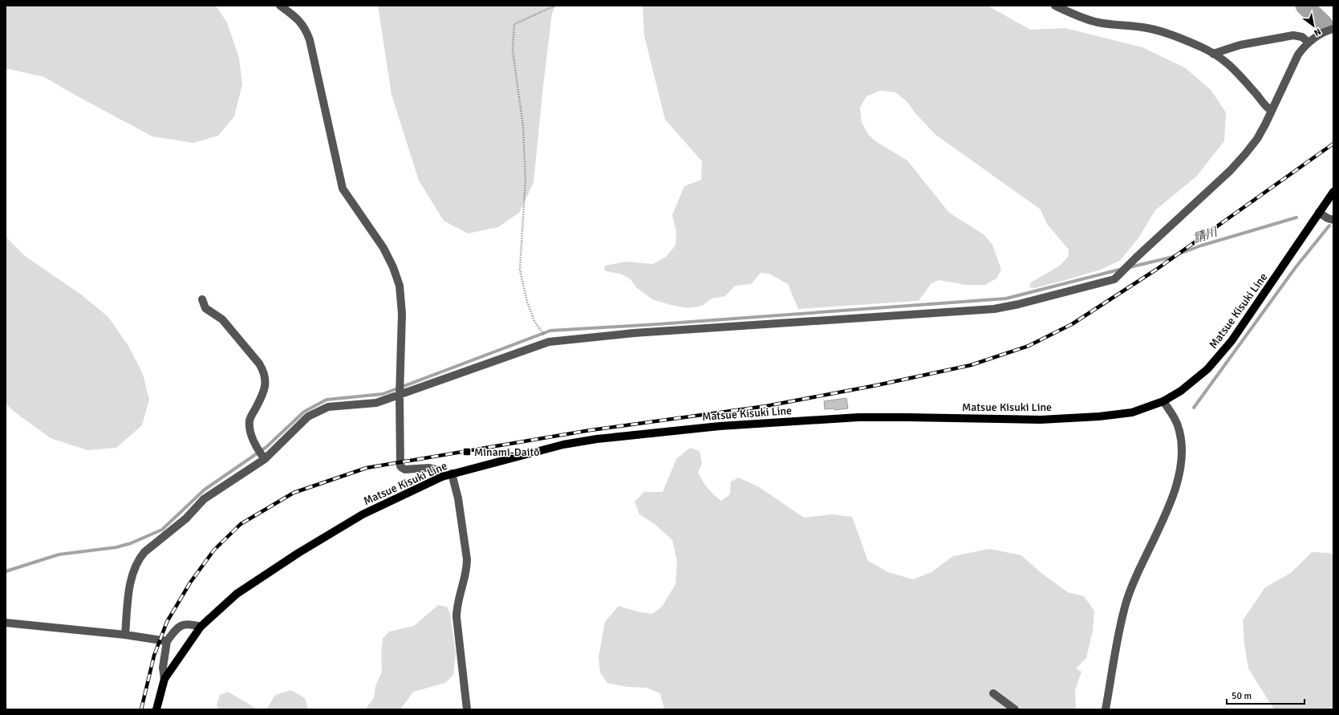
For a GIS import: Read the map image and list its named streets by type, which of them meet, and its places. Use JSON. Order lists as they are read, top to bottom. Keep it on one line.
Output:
{"streets":{"main road":["Matsue Kisuki Line"]},"water":["請川"],"places":{"transit":["Minami-Daitō"]},"scale_bar":"50 m","north":"bottom right"}
